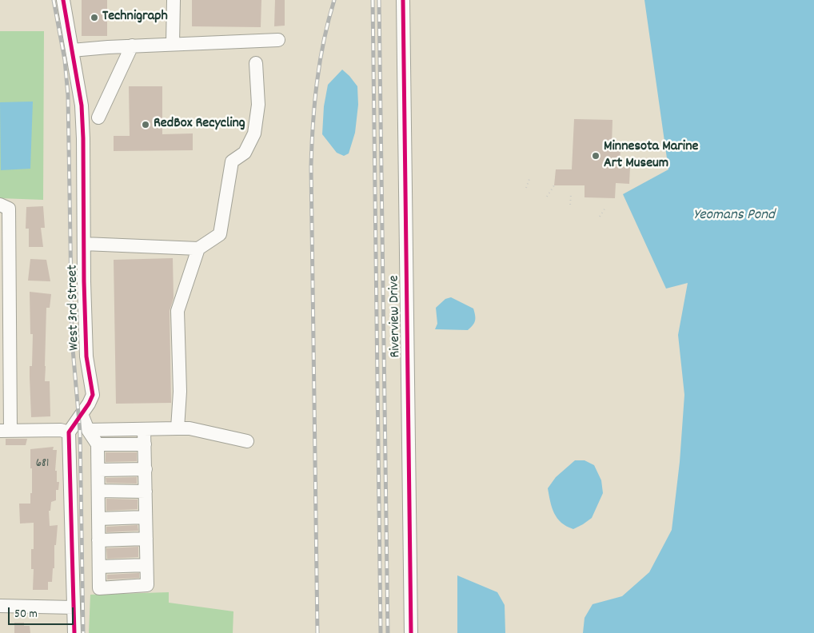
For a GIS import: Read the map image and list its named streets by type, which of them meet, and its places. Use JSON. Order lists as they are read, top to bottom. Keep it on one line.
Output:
{"streets":{"street":["West 3rd Street","Riverview Drive"]},"water":["Yeomans Pond"],"places":["Technigraph","RedBox Recycling","Minnesota Marine Art Museum"],"house_numbers":["681"],"scale_bar":"50 m"}
